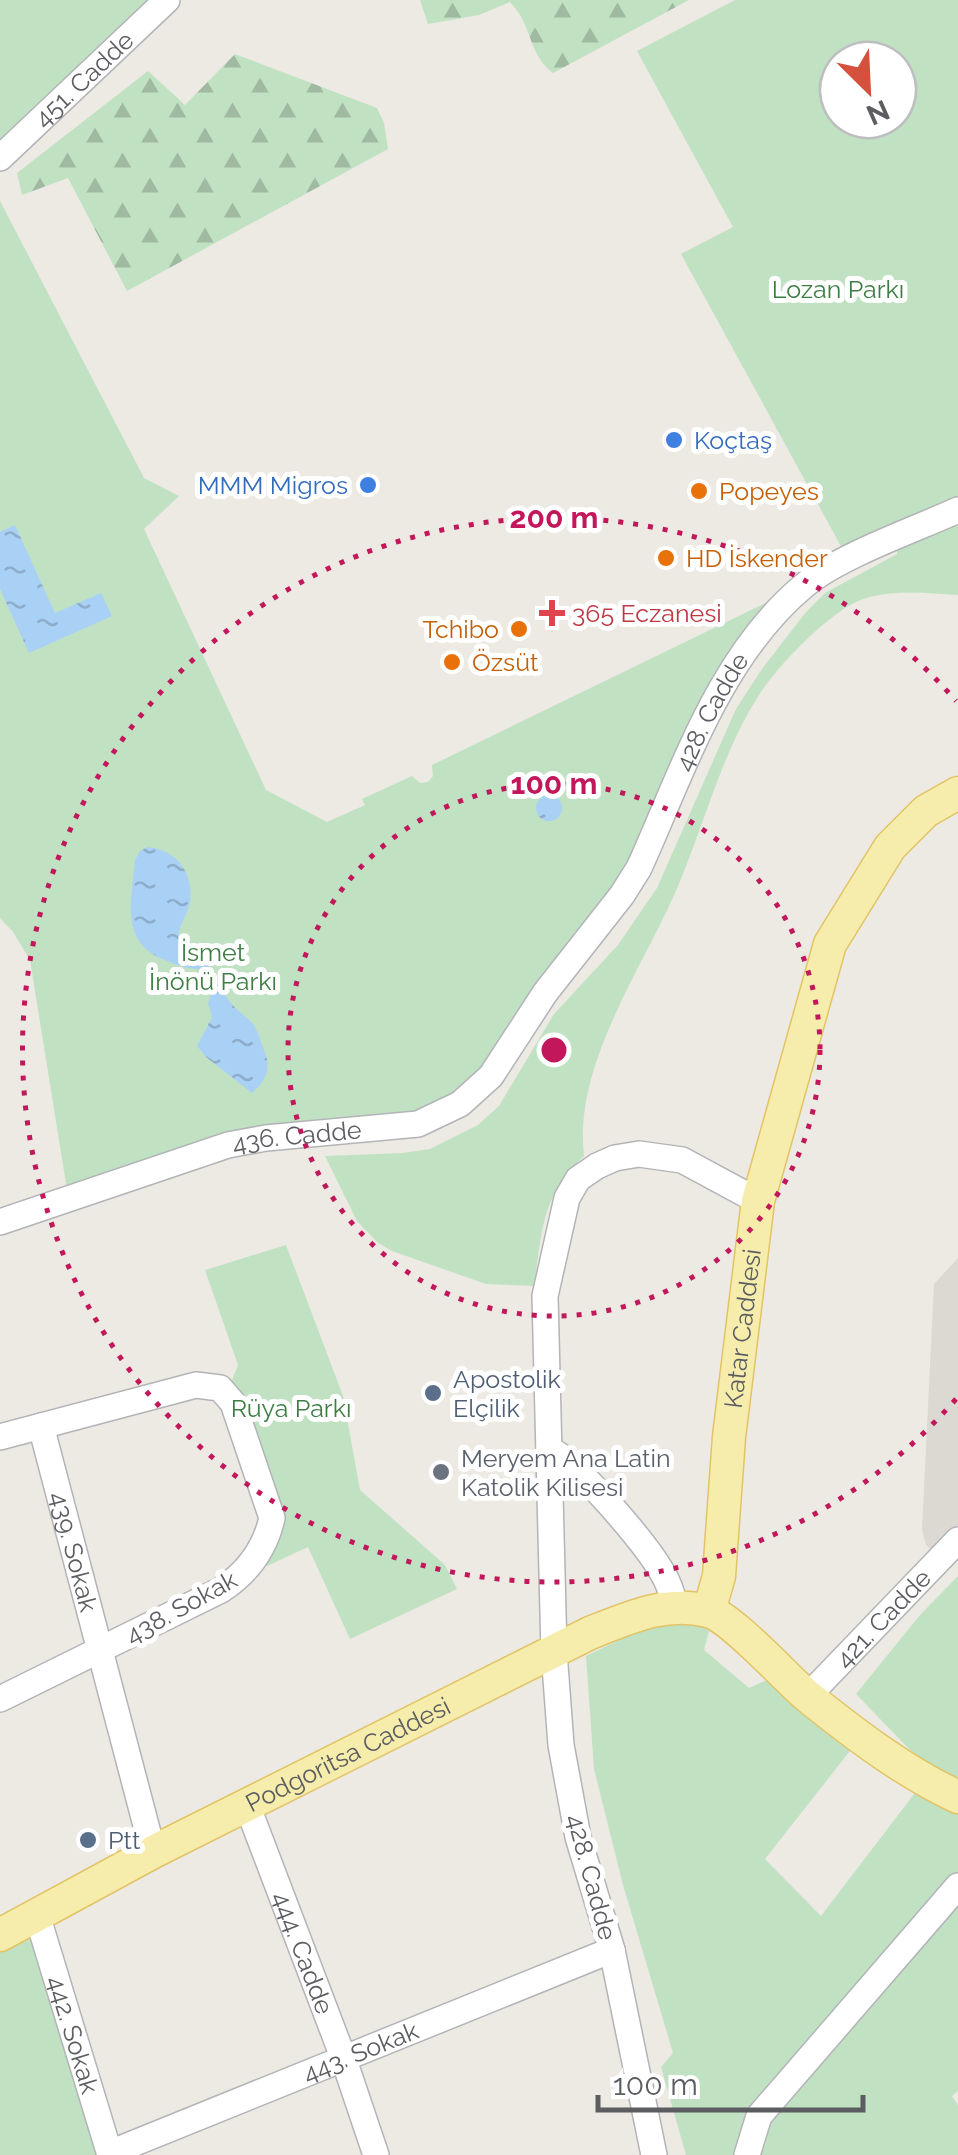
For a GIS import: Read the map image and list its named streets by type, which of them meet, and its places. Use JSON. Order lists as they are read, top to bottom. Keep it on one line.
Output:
{"streets":{"main road":["Katar Caddesi","Podgoritsa Caddesi"],"street":["451. Cadde","428. Cadde","436. Cadde","439. Sokak","438. Sokak","421. Cadde","444. Cadde","442. Sokak","443. Sokak"]},"crossings":[["428. Cadde","436. Cadde"],["428. Cadde","Katar Caddesi"],["428. Cadde","Podgoritsa Caddesi"],["428. Cadde","443. Sokak"],["Katar Caddesi","Podgoritsa Caddesi"],["439. Sokak","438. Sokak"],["439. Sokak","Podgoritsa Caddesi"],["Podgoritsa Caddesi","444. Cadde"],["Podgoritsa Caddesi","442. Sokak"],["444. Cadde","443. Sokak"],["442. Sokak","443. Sokak"]],"parks":["Lozan Parkı","İsmet İnönü Parkı","Rüya Parkı"],"places":{"other":["Koçtaş","MMM Migros","Popeyes","HD İskender","Tchibo","Özsüt","Apostolik Elçilik","Meryem Ana Latin Katolik Kilisesi","Ptt"],"health":["365 Eczanesi"]},"scale_bar":"100 m","north":"bottom right","rings":["200 m","100 m"]}
